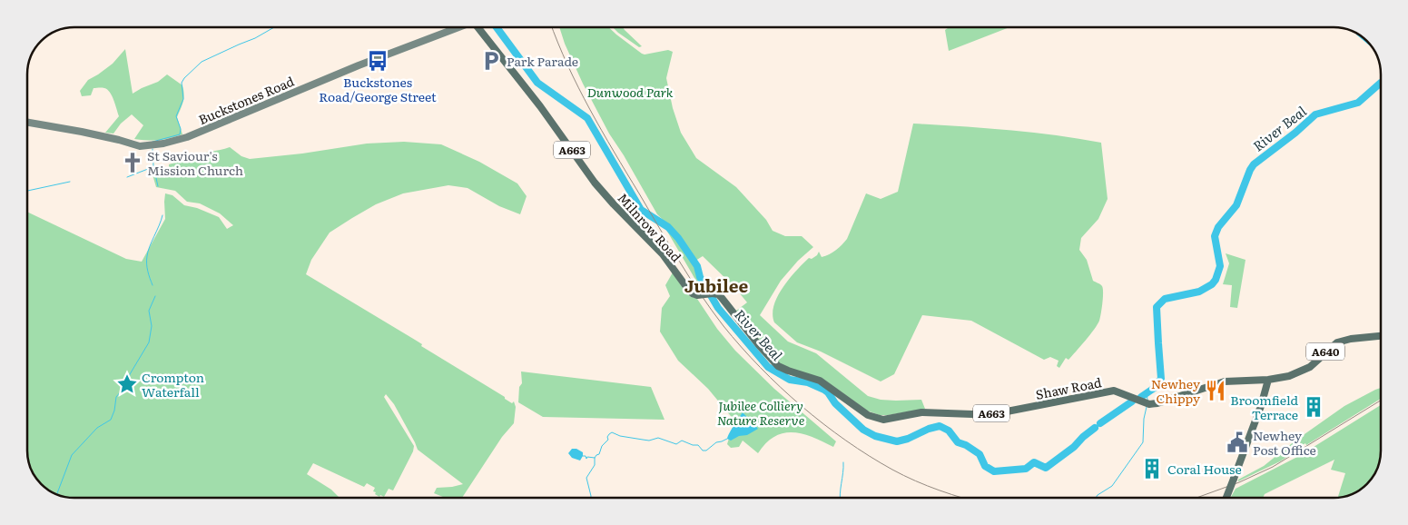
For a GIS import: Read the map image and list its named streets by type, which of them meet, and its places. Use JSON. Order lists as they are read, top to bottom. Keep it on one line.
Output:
{"streets":{"main road":["Buckstones Road","A663","Milnrow Road","A640","Shaw Road"]},"crossings":[["Milnrow Road","Shaw Road"],["A640","Shaw Road"]],"districts":["Jubilee"],"water":["River Beal"],"parks":["Dunwood Park","Jubilee Colliery Nature Reserve"],"places":{"bus stop":["Buckstones Road/George Street"],"parking":["Park Parade"],"church":["St Saviour's Mission Church"],"place":["Crompton Waterfall"],"restaurant":["Newhey Chippy"],"building":["Broomfield Terrace","Coral House"],"public building":["Newhey Post Office"]}}
